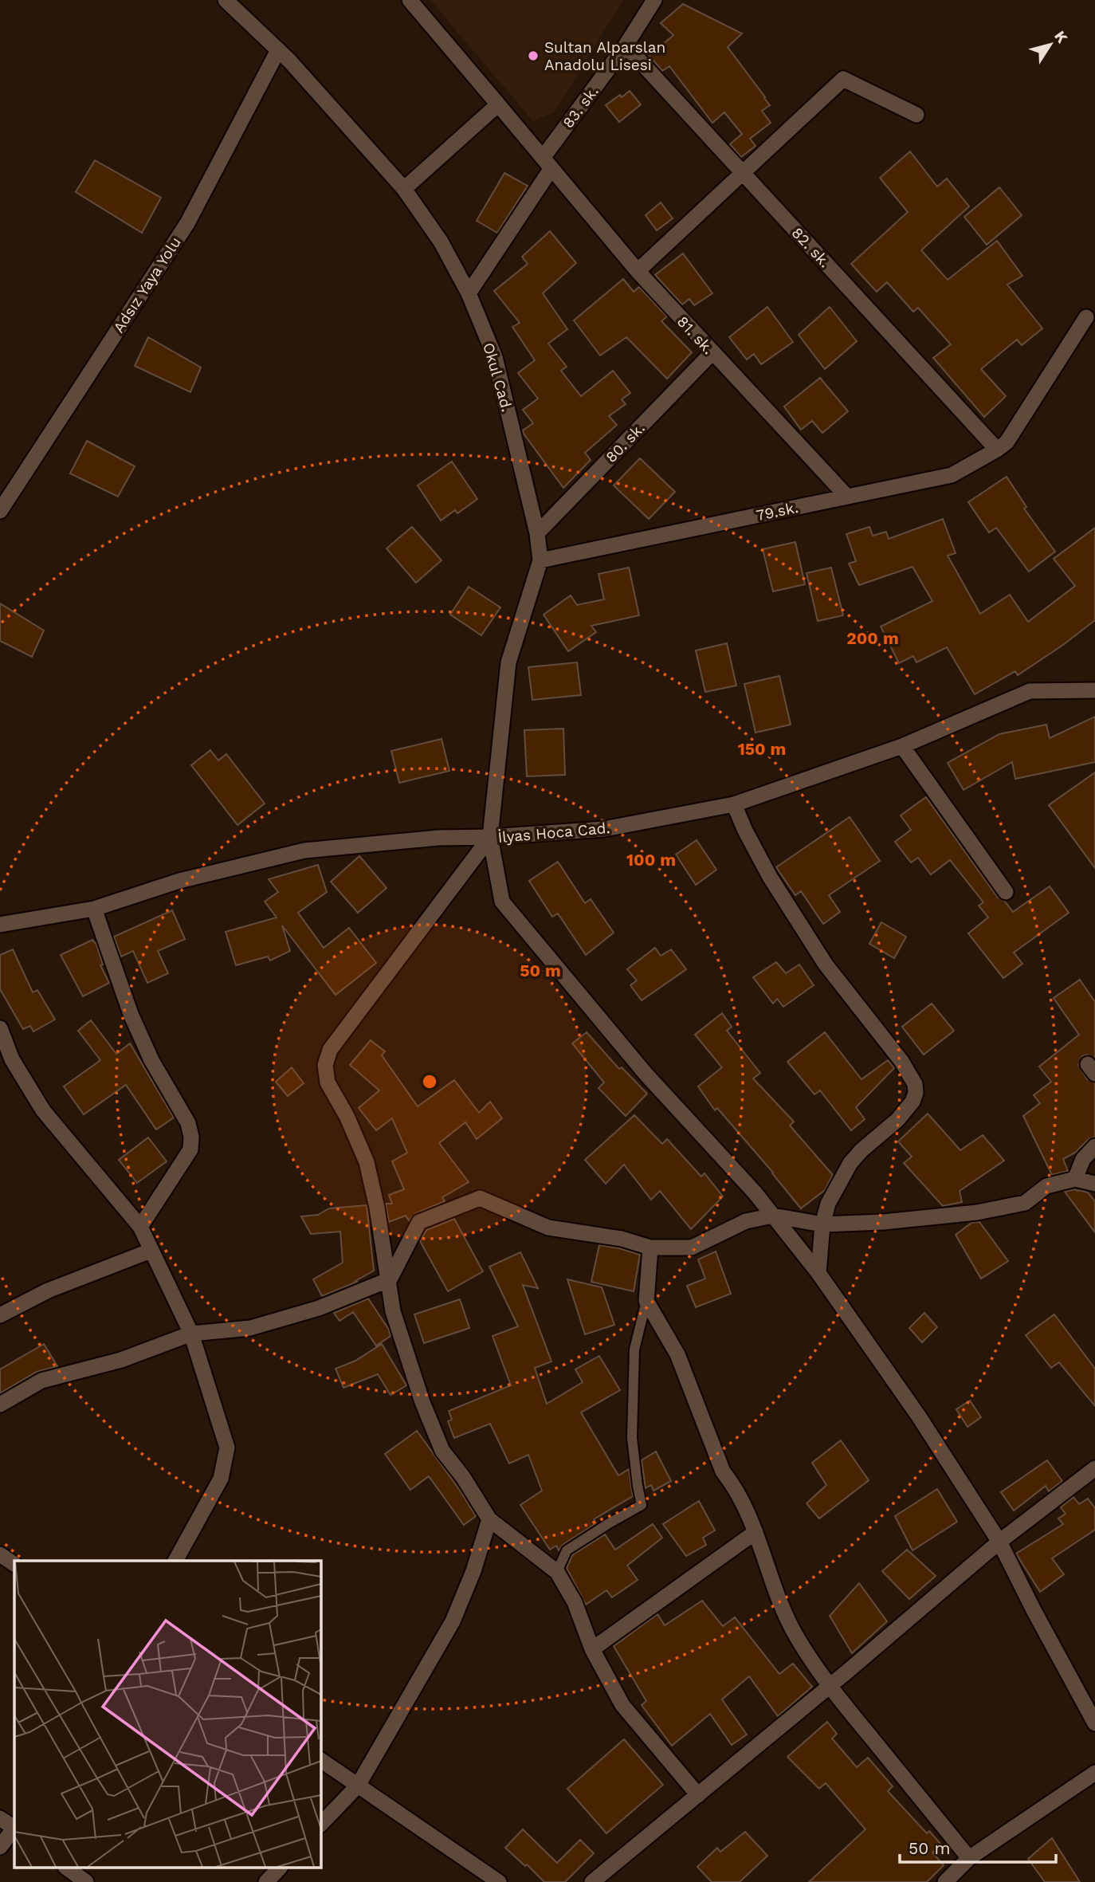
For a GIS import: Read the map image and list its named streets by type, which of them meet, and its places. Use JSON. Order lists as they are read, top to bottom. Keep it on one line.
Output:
{"streets":{"street":["83. sk.","82. sk.","Adsız Yaya Yolu","81. sk.","Okul Cad.","80. sk.","79.sk.","İlyas Hoca Cad."]},"crossings":[["83. sk.","82. sk."],["83. sk.","81. sk."],["83. sk.","Okul Cad."],["82. sk.","79.sk."],["Adsız Yaya Yolu","Okul Cad."],["81. sk.","80. sk."],["81. sk.","79.sk."],["Okul Cad.","80. sk."],["Okul Cad.","79.sk."],["Okul Cad.","İlyas Hoca Cad."]],"places":["Sultan Alparslan Anadolu Lisesi"],"scale_bar":"50 m","north":"top right","rings":["200 m","150 m","100 m","50 m"]}
